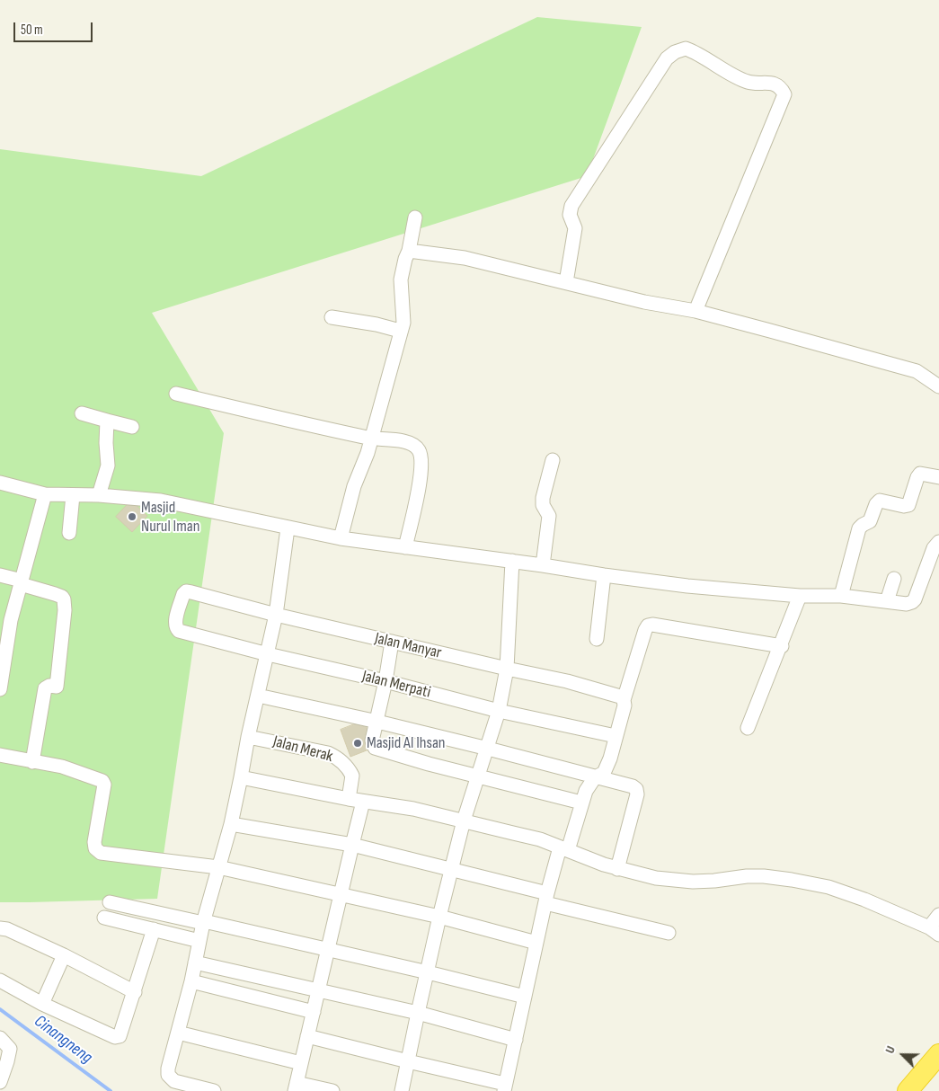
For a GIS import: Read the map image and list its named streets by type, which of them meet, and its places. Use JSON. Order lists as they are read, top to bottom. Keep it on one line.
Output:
{"streets":{"street":["Jalan Manyar","Jalan Merpati","Jalan Merak"]},"crossings":[["Jalan Manyar","Jalan Merpati"]],"water":["Cinangneng"],"places":["Masjid Nurul Iman","Masjid Al Ihsan"],"scale_bar":"50 m","north":"top left"}
